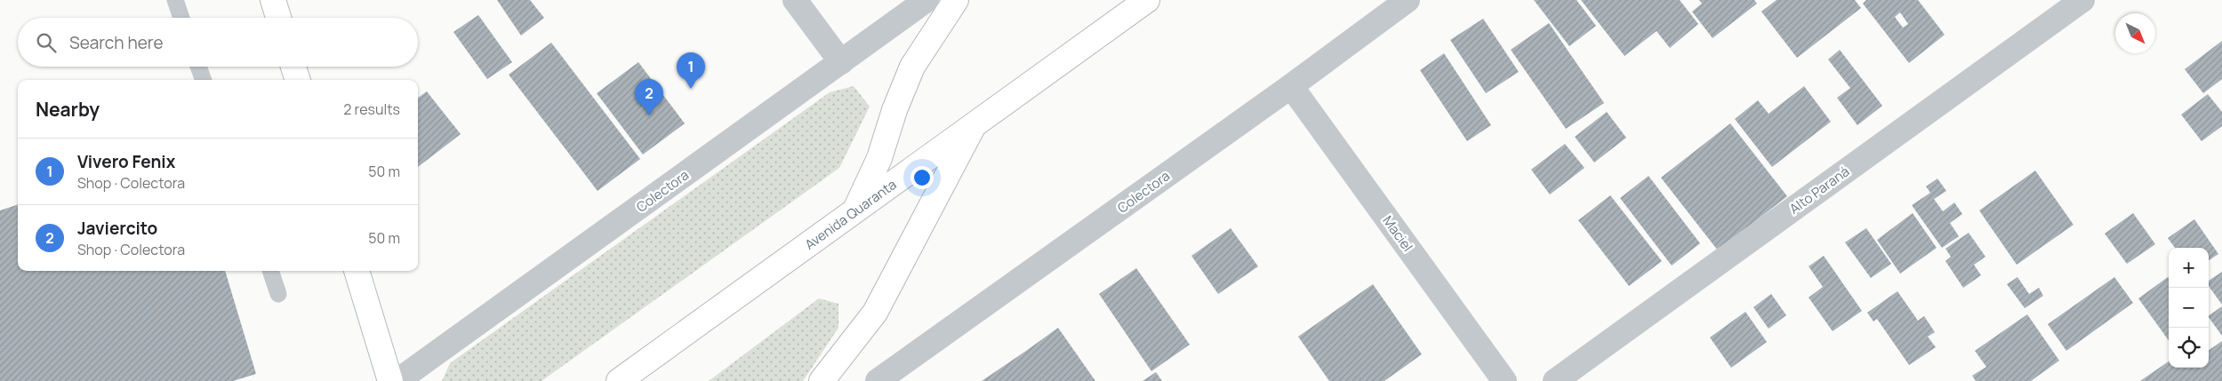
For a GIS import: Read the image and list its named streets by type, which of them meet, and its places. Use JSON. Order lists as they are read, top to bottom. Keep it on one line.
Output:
{"streets":{"main road":["Avenida Quaranta"],"street":["Alto Paraná","Colectora","Maciel"]},"crossings":[["Colectora","Maciel"]],"north":"bottom right","page":{"search":"Search here","pins":["1","2"],"heading":["Nearby","2 results"],"list":[{"mark":"1","name":"Vivero Fenix","note":"Shop · Colectora","value":"50 m"},{"mark":"2","name":"Javiercito","note":"Shop · Colectora","value":"50 m"}],"map_buttons":["+","−"]}}
